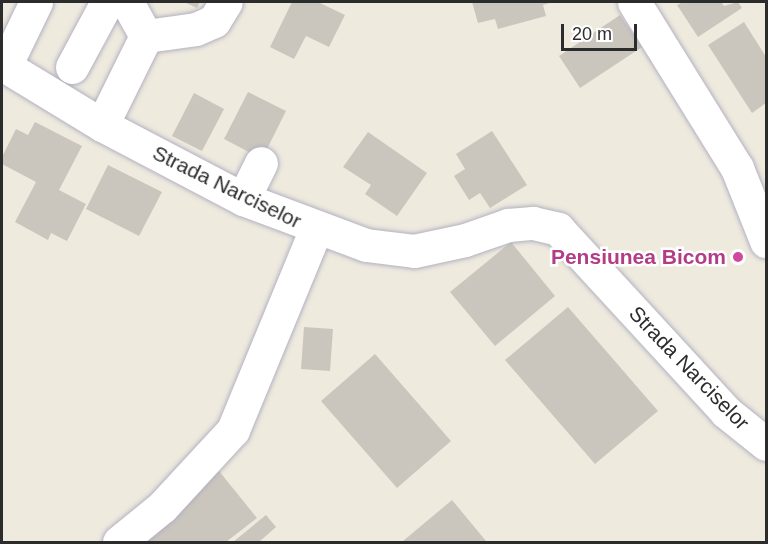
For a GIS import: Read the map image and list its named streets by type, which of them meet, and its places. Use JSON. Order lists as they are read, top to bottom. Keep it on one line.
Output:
{"streets":{"street":["Strada Narciselor"]},"places":["Pensiunea Bicom"],"scale_bar":"20 m"}
